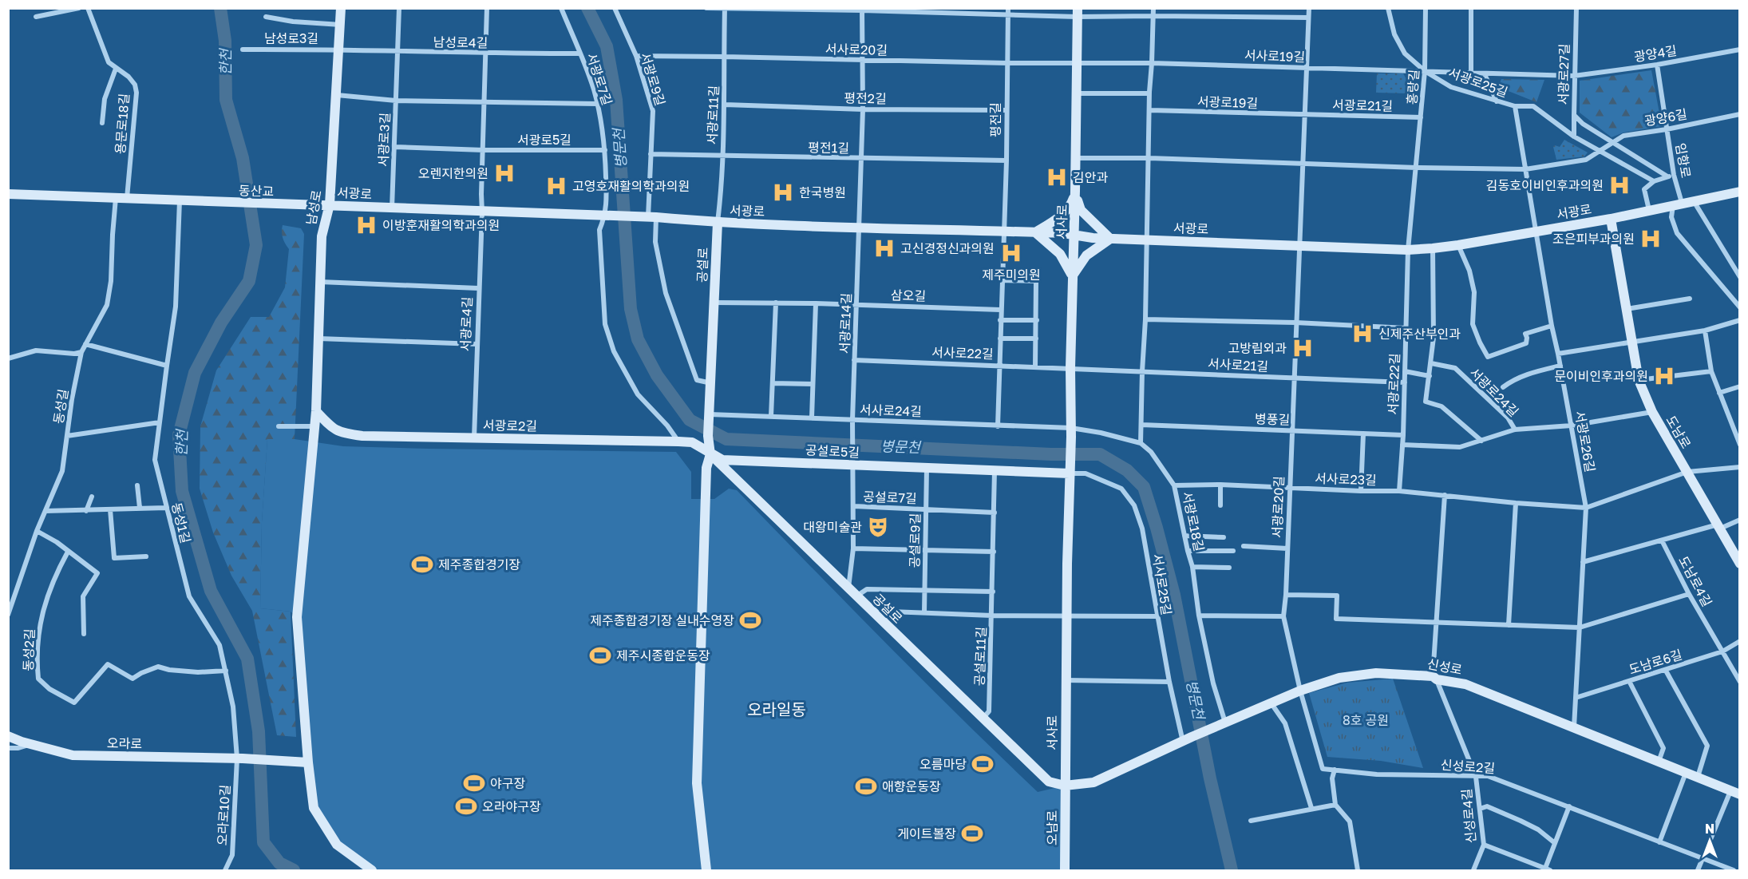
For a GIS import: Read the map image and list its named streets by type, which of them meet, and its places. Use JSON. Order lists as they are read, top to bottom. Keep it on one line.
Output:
{"streets":{"street":["남성로3길","남성로4길","서사로20길","광양4길","서사로19길","서광로27길","서광로7길","서광로9길","서광로25길","홍랑길","평전2길","서광로19길","서광로21길","서광로11길","광양6길","평전길","용문로18길","서광로3길","서광로5길","평전1길","임항로","동산교","서광로","남성로","서사로","공설로","삼오길","서광로14길","서광로4길","서사로22길","서사로21길","서광로22길","서광로24길","동성길","서사로24길","병풍길","서광로2길","도남로","서광로26길","공설로5길","서사로23길","공설로7길","서광로20길","서광로18길","동성1길","공설로9길","도남로4길","서사로25길","동성2길","공설로11길","도남로6길","신성로","오라로","신성로2길","오라로10길","신성로4길","오남로"]},"crossings":[["남성로3길","남성로4길"],["남성로3길","남성로"],["남성로4길","서광로7길"],["남성로4길","서광로3길"],["남성로4길","남성로"],["서사로20길","서사로19길"],["서사로20길","서광로9길"],["서사로20길","서광로11길"],["서사로20길","평전길"],["서사로20길","서사로"],["서사로20길","서광로14길"],["광양4길","서사로19길"],["광양4길","서광로27길"],["광양4길","임항로"],["서사로19길","서광로27길"],["서사로19길","서광로25길"],["서사로19길","홍랑길"],["서사로19길","서사로"],["서광로27길","광양6길"],["서광로7길","서광로5길"],["서광로7길","서광로"],["서광로9길","평전1길"],["서광로9길","서광로"],["서광로9길","공설로"],["서광로25길","홍랑길"],["서광로25길","광양6길"],["서광로25길","서광로"],["서광로25길","서광로26길"],["홍랑길","서광로21길"],["홍랑길","서광로"],["홍랑길","서광로22길"],["평전2길","서광로11길"],["평전2길","평전길"],["평전2길","서광로14길"],["서광로19길","서광로21길"],["서광로11길","평전1길"],["서광로11길","서광로"],["서광로11길","공설로"],["광양6길","임항로"],["평전길","평전1길"],["평전길","서광로"],["평전길","삼오길"],["평전길","서사로22길"],["평전길","서사로24길"],["서광로3길","서광로5길"],["서광로3길","서광로"],["평전1길","서광로14길"],["임항로","서광로"],["동산교","서광로"],["동산교","동성1길"],["서광로","남성로"],["서광로","서사로"],["서광로","공설로"],["서광로","서광로14길"],["서광로","서광로4길"],["서광로","서광로22길"],["서광로","도남로"],["서광로","서광로26길"],["서광로","서광로20길"],["남성로","서광로2길"],["남성로","오라로"],["서사로","공설로"],["서사로","서사로22길"],["서사로","서사로21길"],["서사로","서사로24길"],["서사로","공설로5길"],["서사로","서사로25길"],["서사로","오남로"],["공설로","삼오길"],["공설로","서사로24길"],["공설로","서광로2길"],["공설로","공설로5길"],["공설로","공설로7길"],["공설로","공설로11길"],["공설로","오남로"],["삼오길","서광로14길"],["서광로14길","서사로22길"],["서광로14길","서사로24길"],["서광로14길","공설로5길"],["서광로14길","공설로7길"],["서광로4길","서광로2길"],["서사로22길","서사로21길"],["서사로21길","서광로22길"],["서사로21길","서광로20길"],["서광로22길","병풍길"],["서광로22길","서사로23길"],["병풍길","서광로20길"],["서광로2길","공설로5길"],["도남로","서사로23길"],["서광로26길","서사로23길"],["서광로26길","도남로6길"],["서광로26길","신성로"],["공설로5길","공설로7길"],["공설로5길","공설로9길"],["공설로5길","서사로25길"],["공설로5길","공설로11길"],["서사로23길","서광로20길"],["서사로23길","서광로18길"],["공설로7길","공설로9길"],["서광로20길","신성로"],["서광로18길","신성로"],["동성1길","동성2길"],["동성1길","오라로"],["동성1길","오라로10길"],["도남로4길","도남로6길"],["서사로25길","신성로"],["신성로","신성로4길"],["오라로","오라로10길"],["신성로2길","신성로4길"]],"districts":["오라일동"],"water":["한천","병문천"],"parks":["8호 공원"],"places":{"hospital":["오렌지한의원","김안과","김동호이비인후과의원","고영호재활의학과의원","한국병원","이방훈재활의학과의원","조은피부과의원","고신경정신과의원","제주미의원","신제주산부인과","고방림외과","문이비인후과의원"],"theatre":["대왕미술관"],"sports":["제주종합경기장","제주종합경기장 실내수영장","제주시종합운동장","오름마당","야구장","애향운동장","오라야구장","게이트볼장"]},"north":"top"}
